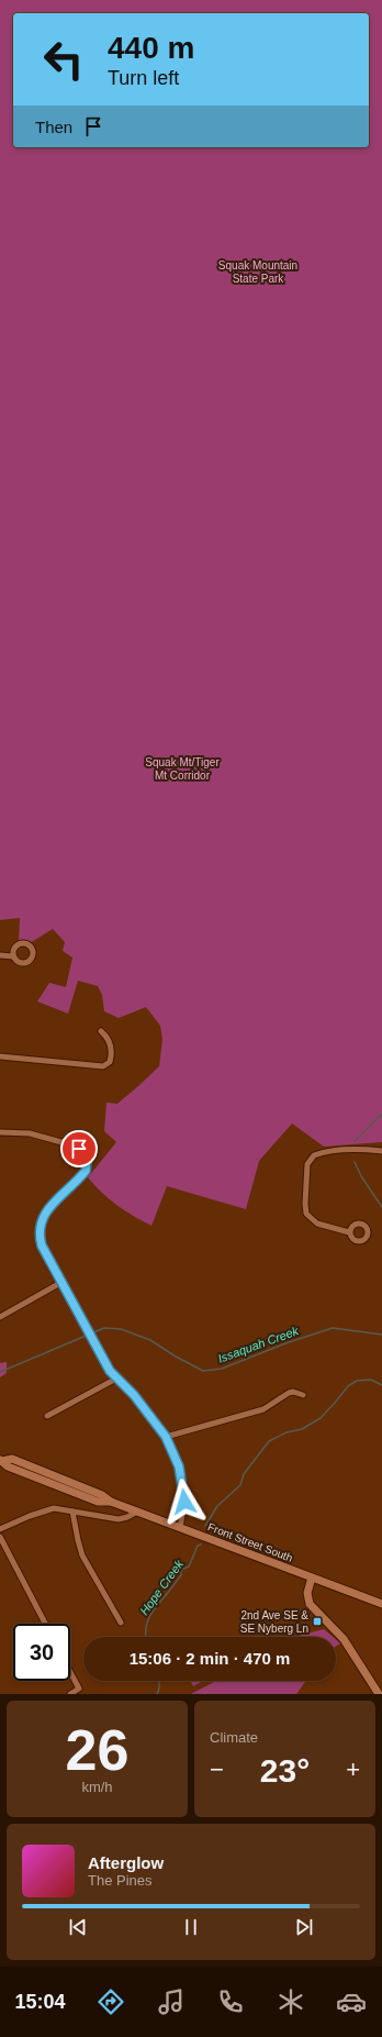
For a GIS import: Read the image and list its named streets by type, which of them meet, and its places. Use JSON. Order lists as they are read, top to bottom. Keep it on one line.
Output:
{"streets":{"main road":["Front Street South"]},"water":["Issaquah Creek","Hope Creek"],"parks":["Squak Mountain State Park","Squak Mt/Tiger Mt Corridor"],"places":{"transit":["2nd Ave SE & SE Nyberg Ln"]},"page":{"turn":["440 m","Turn left"],"then":"Then","limit":"30","trip":"15:06 · 2 min · 470 m","tile":[["26","km/h"],"Climate"],"heat":["−","23°","+"],"song":["Afterglow","The Pines"],"tabs":"15:04"}}
